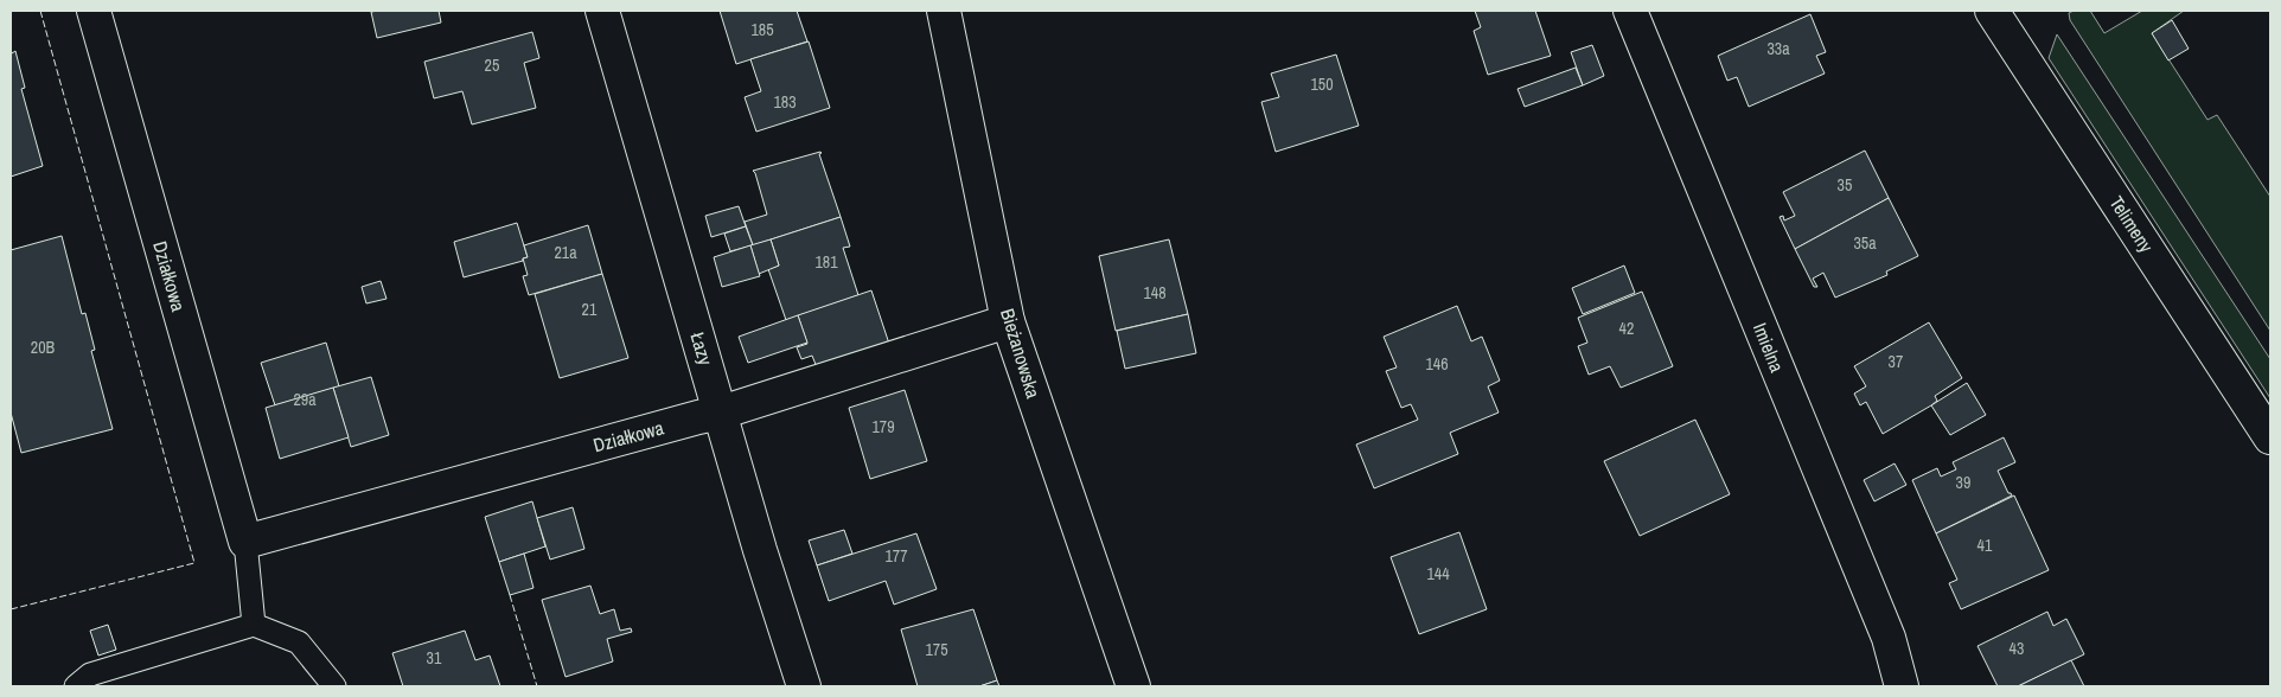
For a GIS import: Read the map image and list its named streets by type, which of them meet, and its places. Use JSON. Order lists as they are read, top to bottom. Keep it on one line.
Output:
{"streets":{"street":["Telimeny","Działkowa","Imielna","Łazy","Bieżanowska"]},"crossings":[["Działkowa","Łazy"],["Działkowa","Bieżanowska"]],"house_numbers":["185","33a","25","150","183","35","35a","21a","181","148","21","42","20B","37","146","29a","179","39","41","177","144","43","175","31"]}
